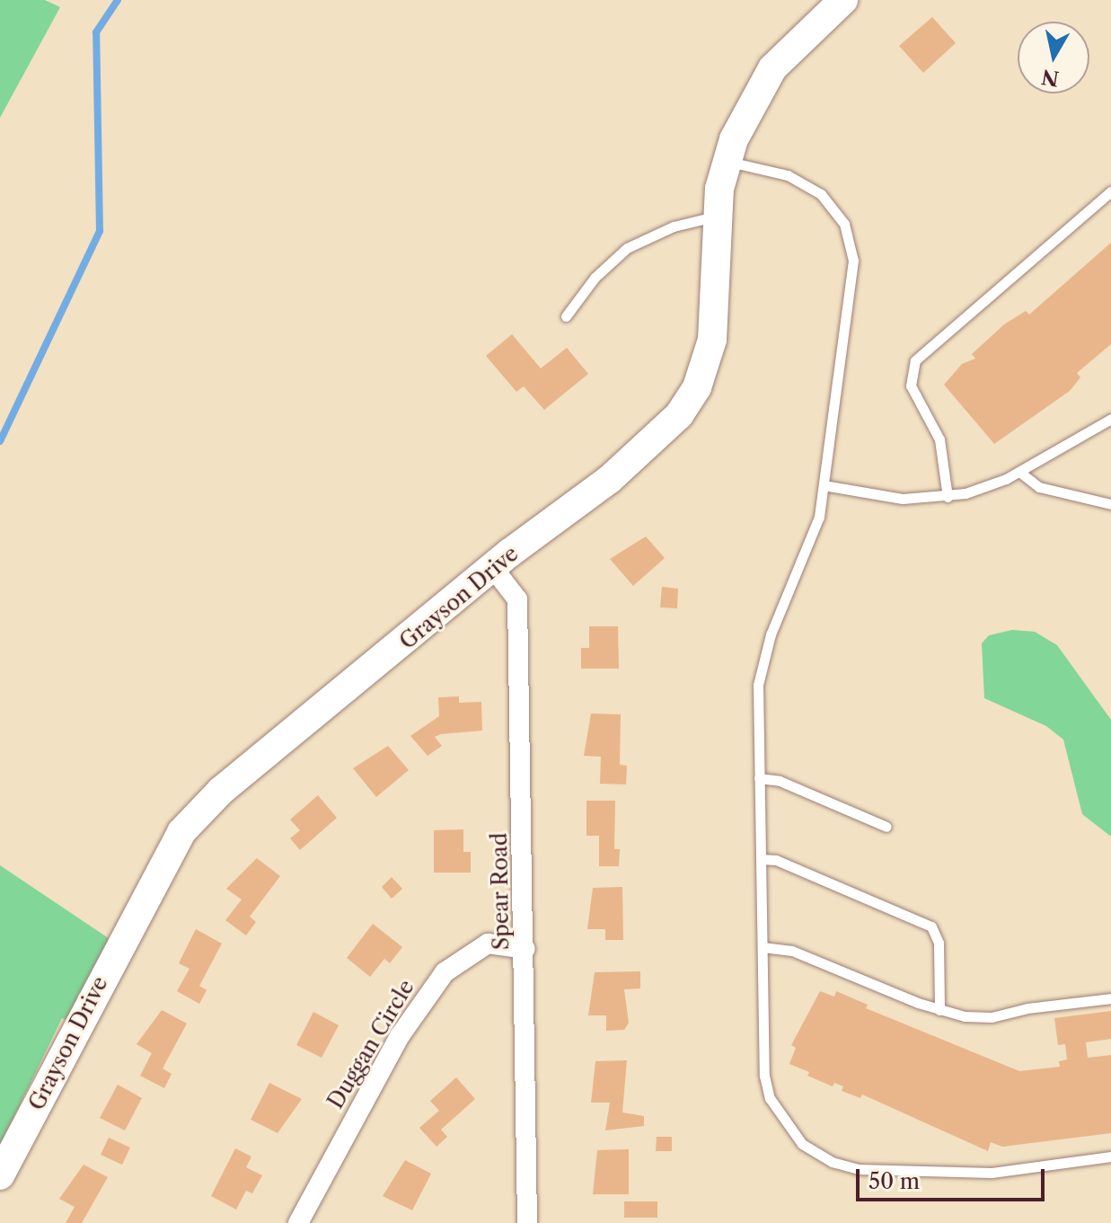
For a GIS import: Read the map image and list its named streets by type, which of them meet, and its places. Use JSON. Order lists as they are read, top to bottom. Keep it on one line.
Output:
{"streets":{"street":["Grayson Drive","Spear Road","Duggan Circle"]},"crossings":[["Grayson Drive","Spear Road"],["Spear Road","Duggan Circle"]],"scale_bar":"50 m","north":"bottom"}
